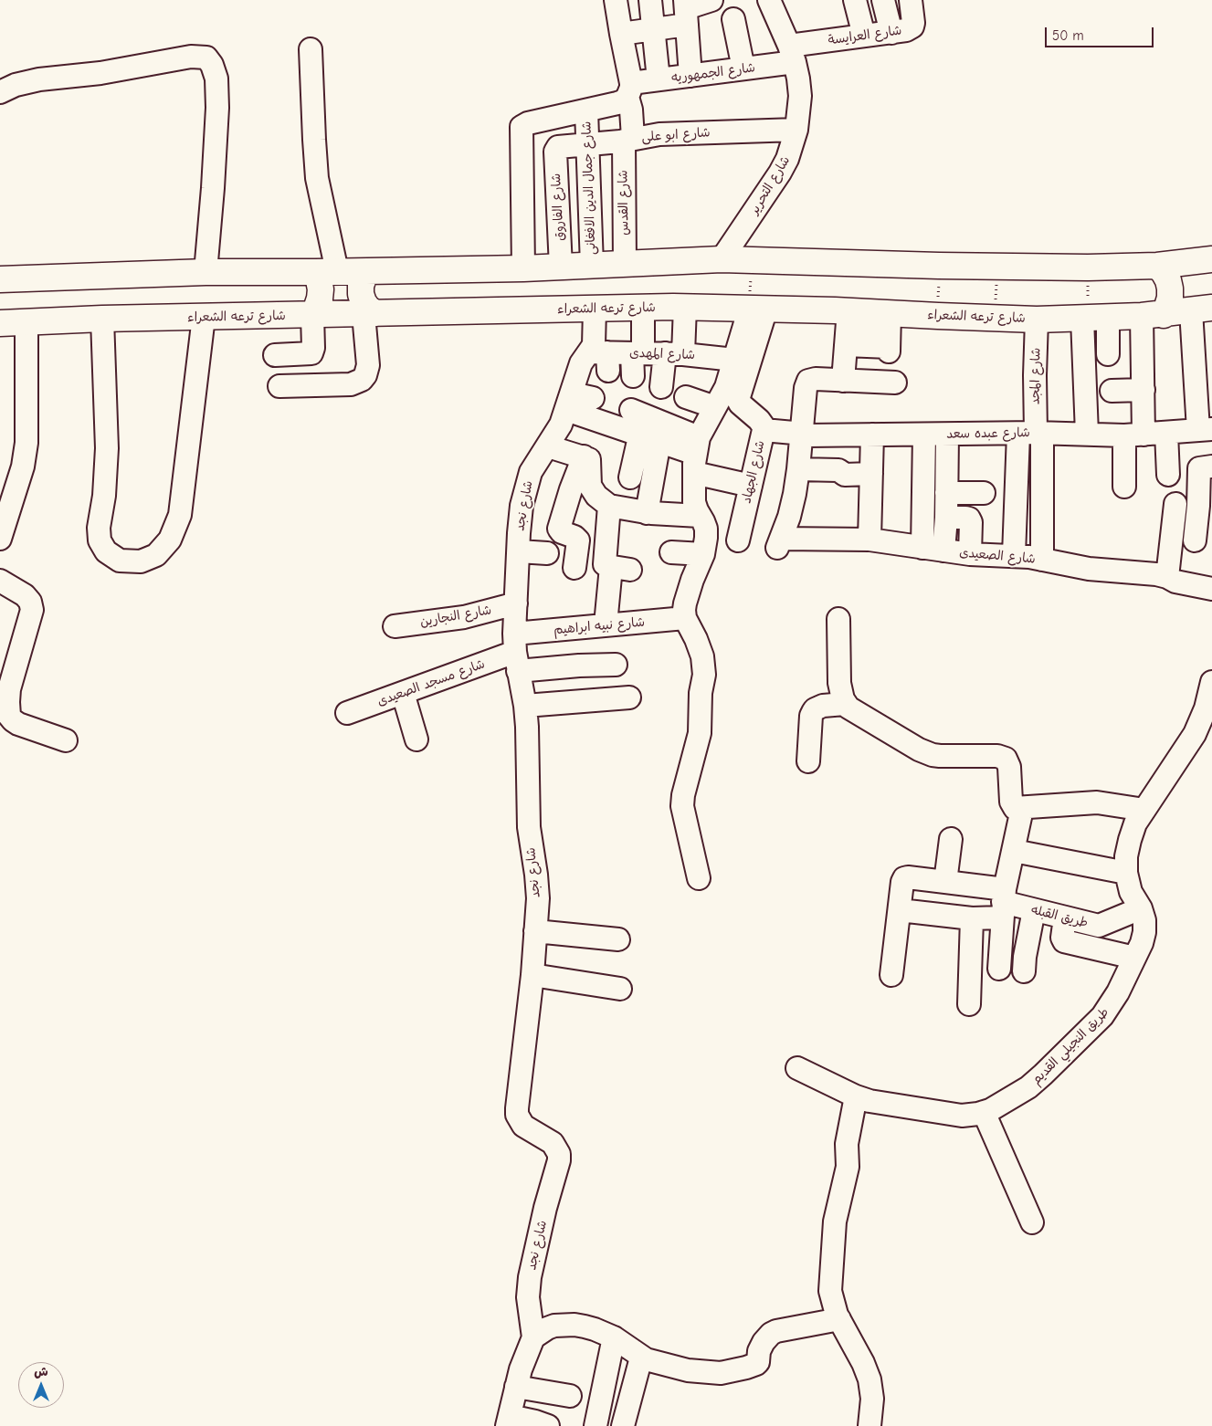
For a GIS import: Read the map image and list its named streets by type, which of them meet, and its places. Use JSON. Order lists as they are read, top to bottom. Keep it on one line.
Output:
{"streets":{"highway":["شارع ترعه الشعراء"],"street":["شارع العرايسة","شارع الجمهوريه","شارع ابو على","شارع التحرير","شارع جمال الدين الافغانى","شارع القدس","شارع الفاروق","شارع المهدى","شارع المجد","شارع عبده سعد","شارع الجهاد","شارع نجد","شارع الصعيدى","شارع النجارين","شارع نبيه ابراهيم","شارع مسجد الصعيدى","طريق القبله","طريق النجيلي القديم"]},"crossings":[["شارع العرايسة","شارع الجمهوريه"],["شارع العرايسة","شارع التحرير"],["شارع الجمهوريه","شارع التحرير"],["شارع الجمهوريه","شارع جمال الدين الافغانى"],["شارع الجمهوريه","شارع القدس"],["شارع ابو على","شارع التحرير"],["شارع ابو على","شارع جمال الدين الافغانى"],["شارع ابو على","شارع القدس"],["شارع ابو على","شارع الفاروق"],["شارع ترعه الشعراء","شارع المجد"],["شارع ترعه الشعراء","شارع الجهاد"],["شارع ترعه الشعراء","شارع نجد"],["شارع المهدى","شارع نجد"],["شارع المجد","شارع عبده سعد"],["شارع عبده سعد","شارع الجهاد"],["شارع نجد","شارع النجارين"],["شارع نجد","شارع نبيه ابراهيم"],["شارع نجد","شارع مسجد الصعيدى"],["شارع نبيه ابراهيم","شارع مسجد الصعيدى"],["طريق القبله","طريق النجيلي القديم"]],"scale_bar":"50 m","north":"top"}
